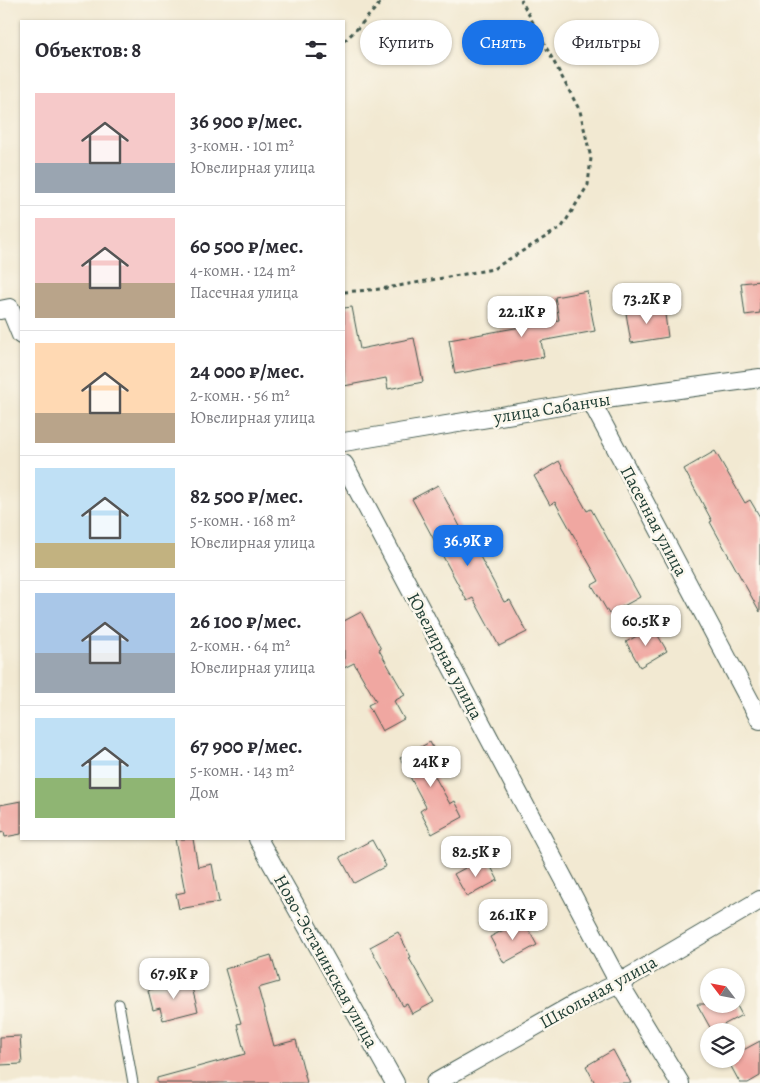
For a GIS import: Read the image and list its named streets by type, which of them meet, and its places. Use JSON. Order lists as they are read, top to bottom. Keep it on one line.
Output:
{"streets":{"street":["улица Сабанчы","Пасечная улица","Ювелирная улица","Ново-Эстачинская улица","Школьная улица"]},"crossings":[["улица Сабанчы","Пасечная улица"],["Ювелирная улица","Школьная улица"]],"north":"top left","page":{"chip":["Купить","Снять","Фильтры"],"heading":"Объектов: 8","list":[{"name":"36 900 ₽/мес.","note":"3-комн. · 101 m² · Ювелирная улица"},{"name":"60 500 ₽/мес.","note":"4-комн. · 124 m² · Пасечная улица"},{"name":"24 000 ₽/мес.","note":"2-комн. · 56 m² · Ювелирная улица"},{"name":"82 500 ₽/мес.","note":"5-комн. · 168 m² · Ювелирная улица"},{"name":"26 100 ₽/мес.","note":"2-комн. · 64 m² · Ювелирная улица"},{"name":"67 900 ₽/мес.","note":"5-комн. · 143 m² · Дом"}],"price":["73.2K ₽","22.1K ₽","36.9K ₽","60.5K ₽","24K ₽","82.5K ₽","26.1K ₽","67.9K ₽"]}}
